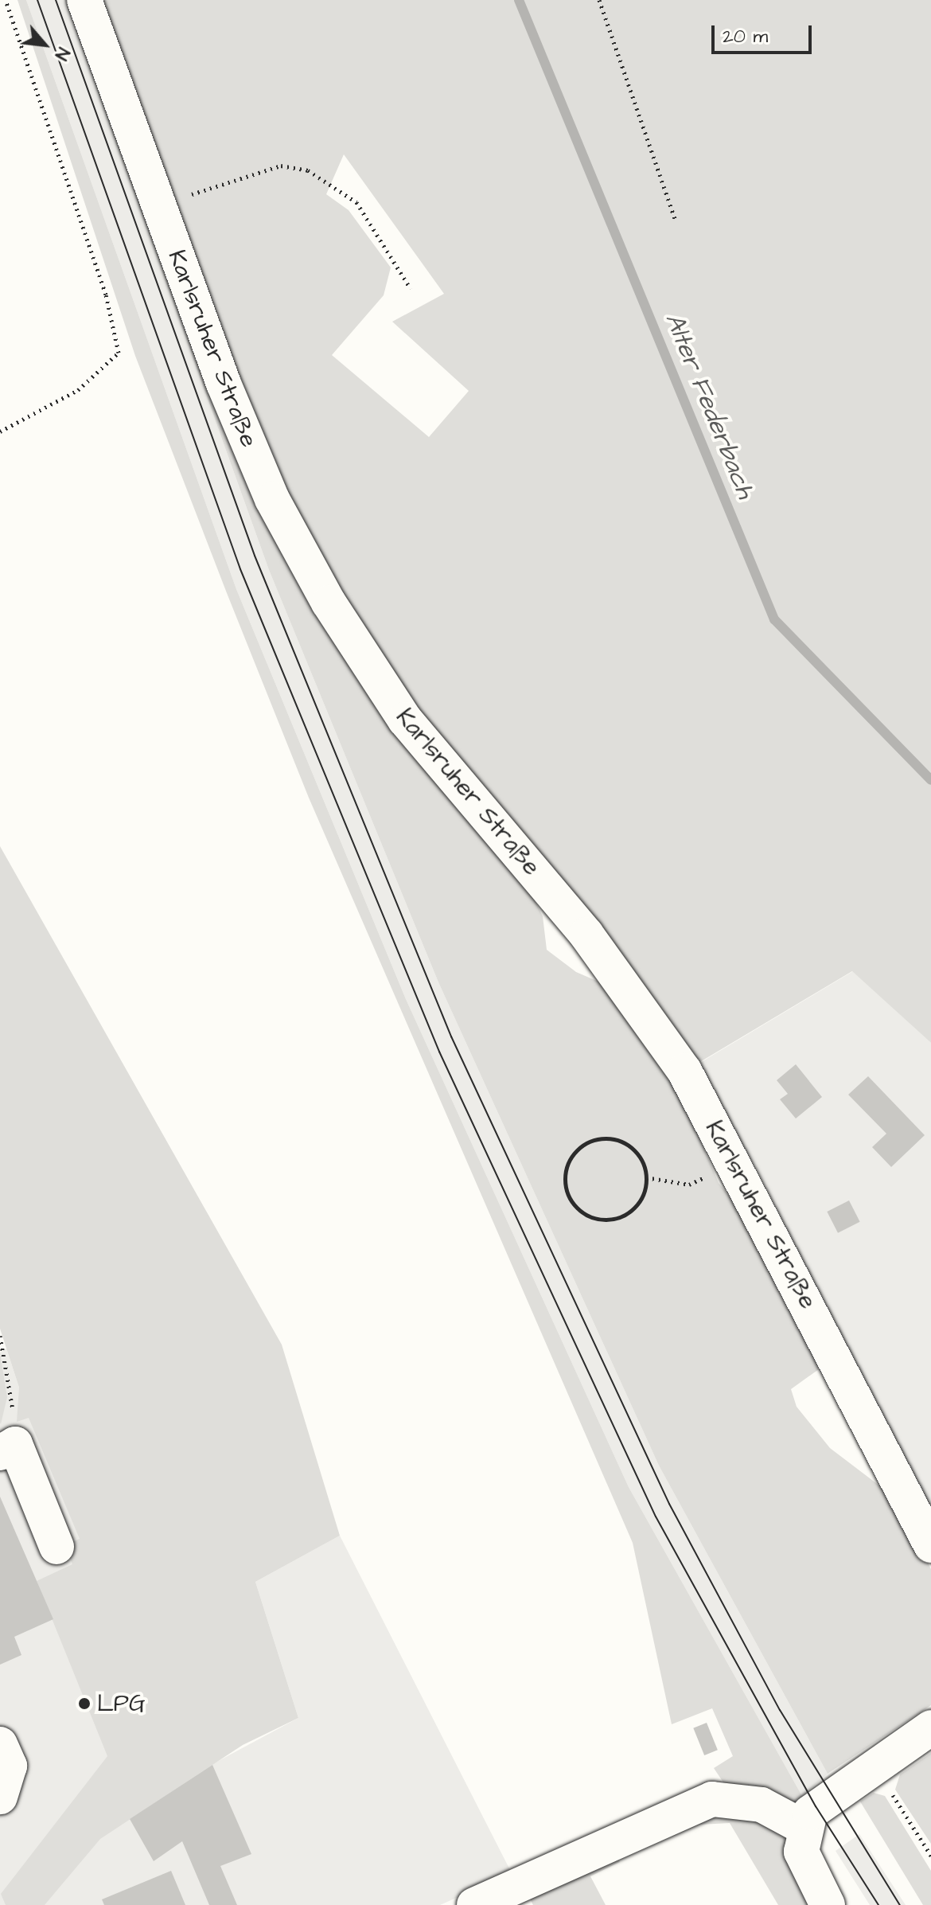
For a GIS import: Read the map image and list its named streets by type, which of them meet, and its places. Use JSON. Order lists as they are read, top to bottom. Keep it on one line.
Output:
{"streets":{"street":["Karlsruher Straße"]},"water":["Alter Federbach"],"places":["LPG"],"scale_bar":"20 m","north":"bottom right"}
